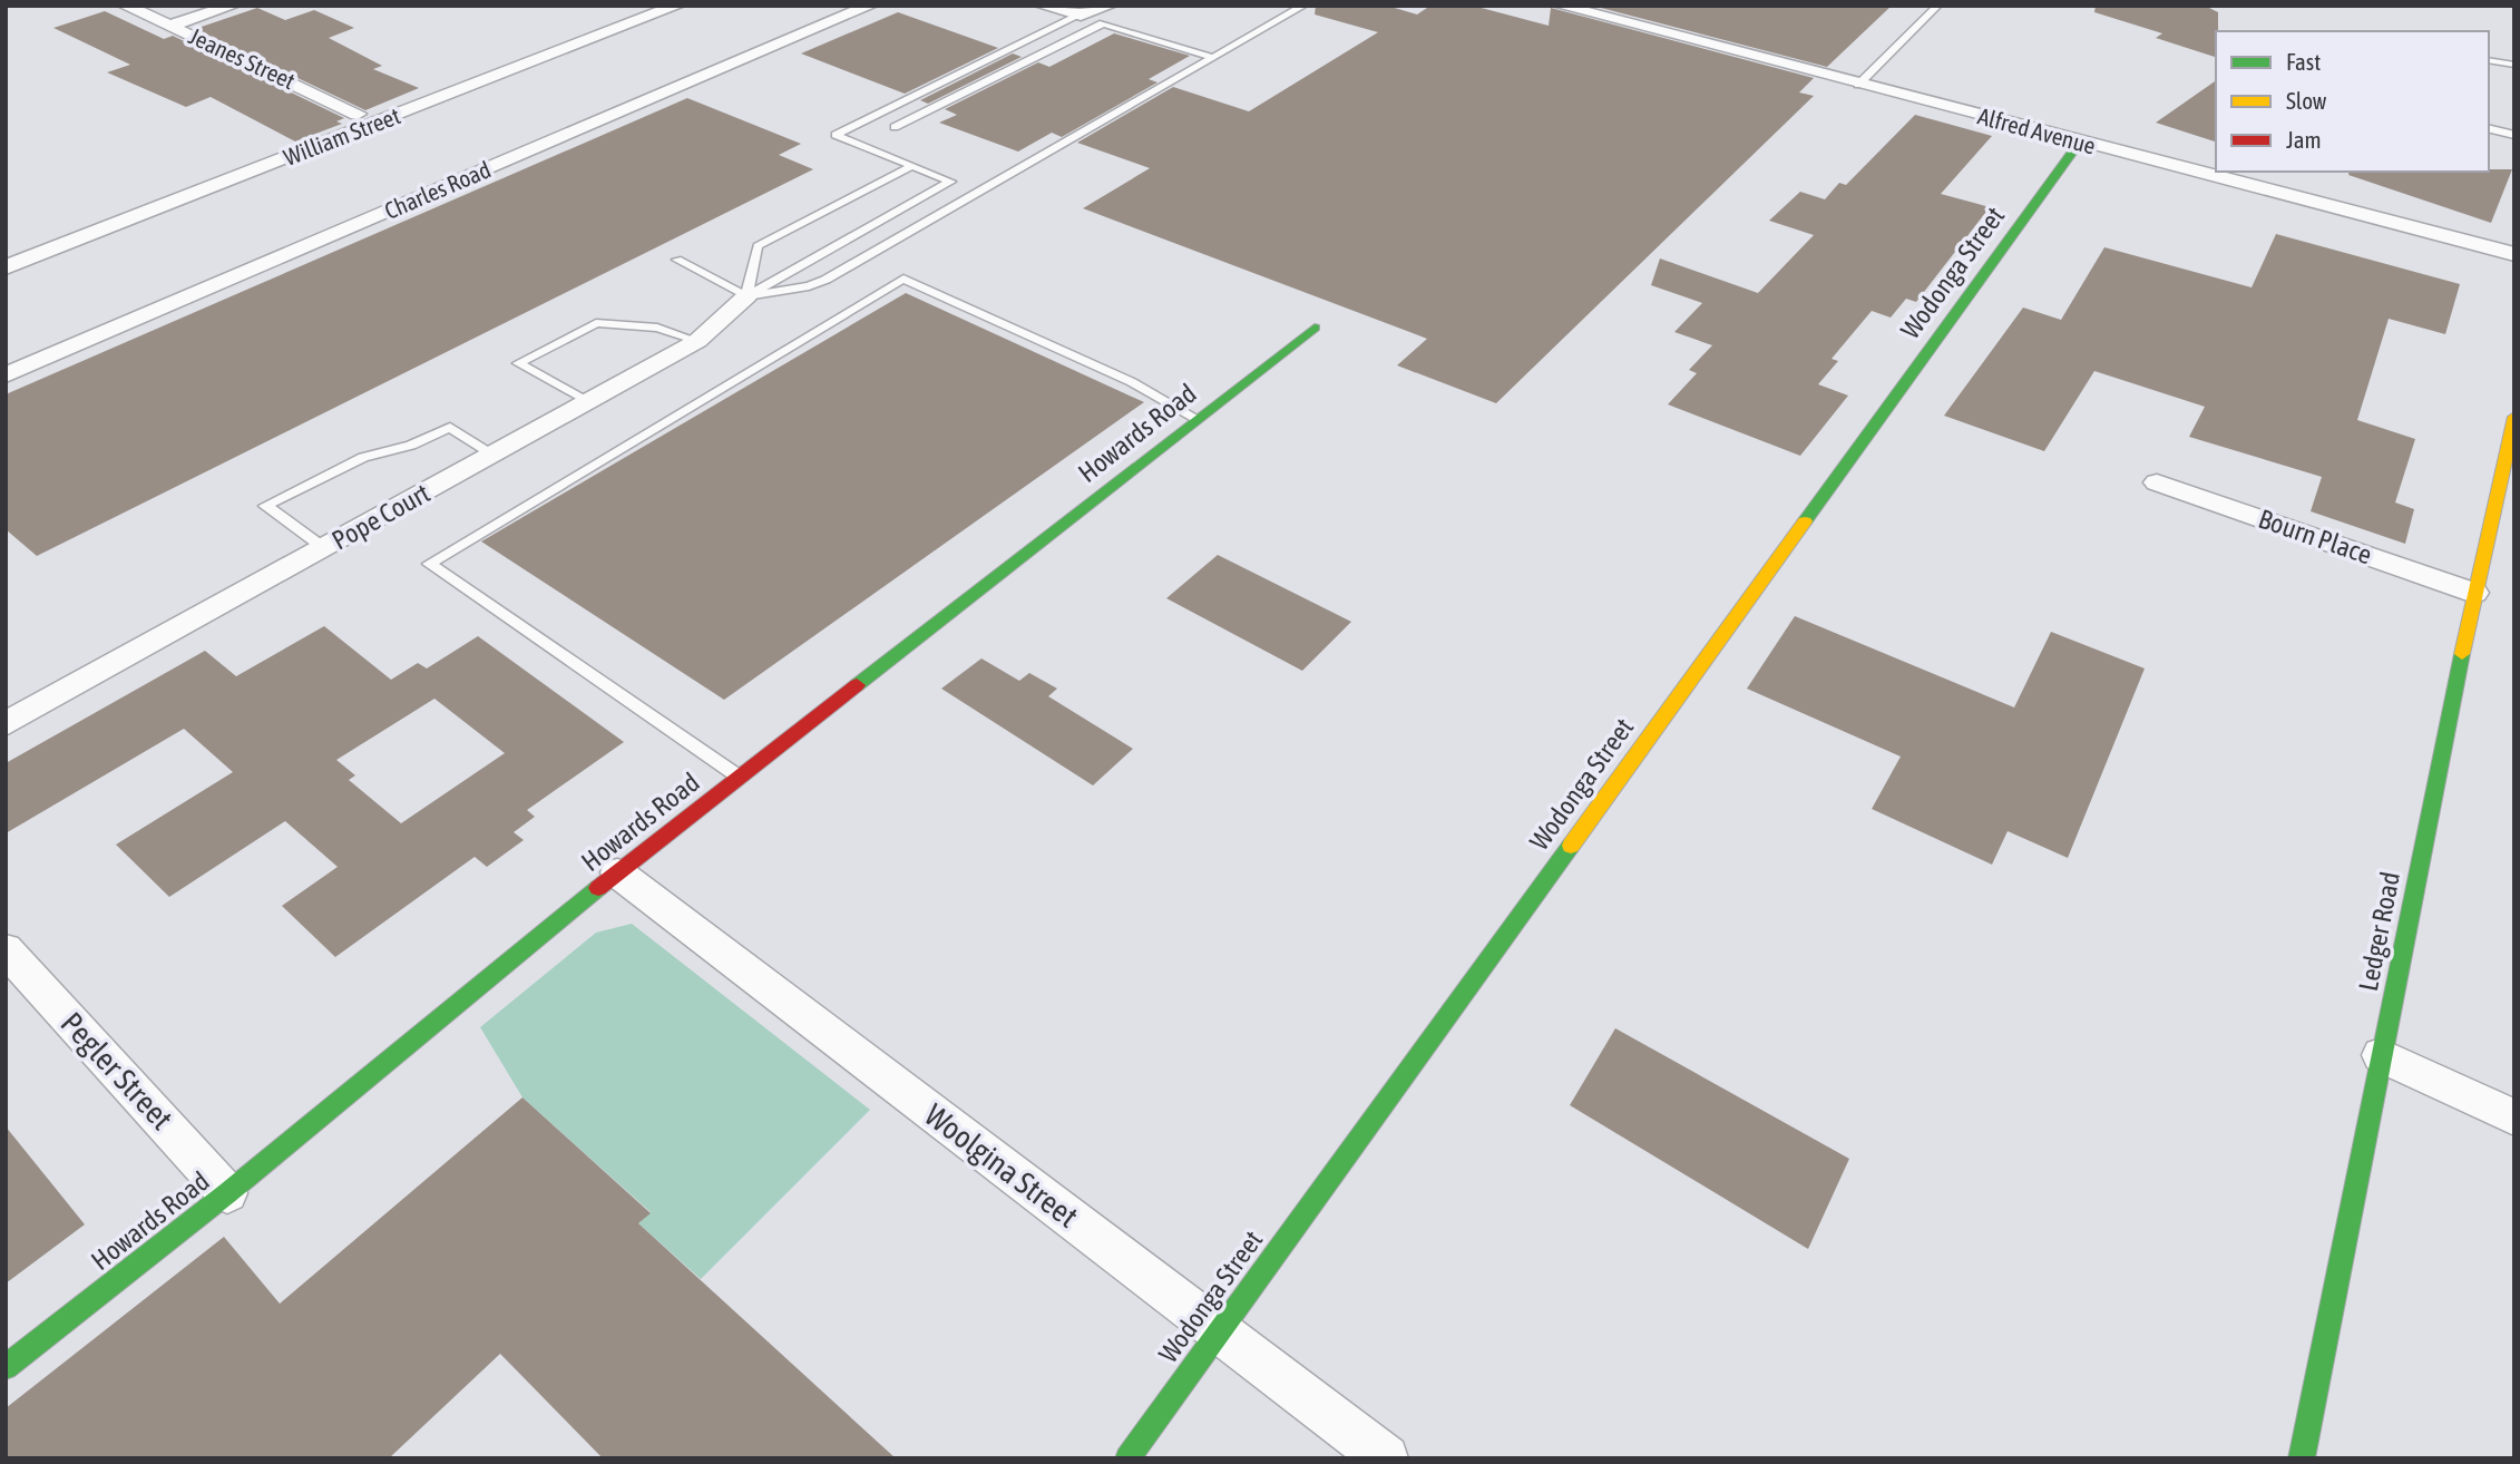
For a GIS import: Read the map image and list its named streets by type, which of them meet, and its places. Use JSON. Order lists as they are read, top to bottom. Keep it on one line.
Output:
{"streets":{"street":["Jeanes Street","Alfred Avenue","William Street","Charles Road","Wodonga Street","Howards Road","Pope Court","Bourn Place","Ledger Road","Pegler Street","Woolgina Street"]},"crossings":[["Alfred Avenue","Wodonga Street"],["Wodonga Street","Woolgina Street"],["Howards Road","Pegler Street"],["Howards Road","Woolgina Street"],["Bourn Place","Ledger Road"]],"legend":["Fast","Slow","Jam"]}
